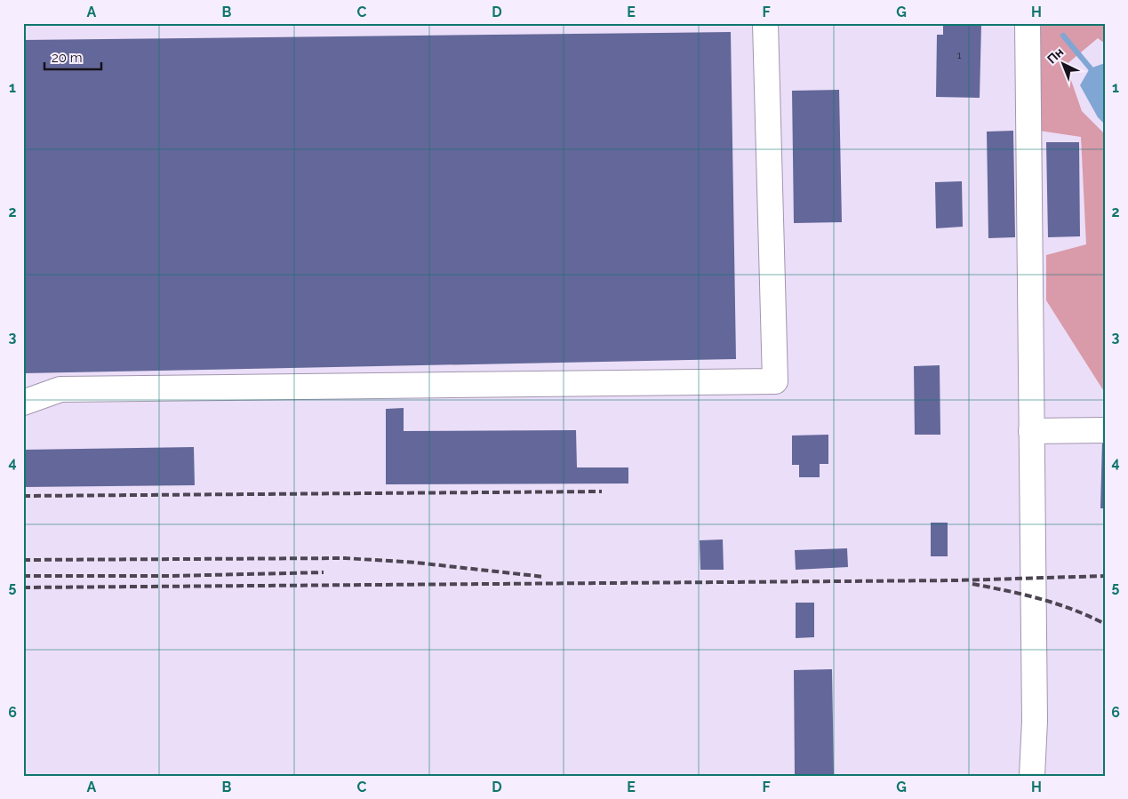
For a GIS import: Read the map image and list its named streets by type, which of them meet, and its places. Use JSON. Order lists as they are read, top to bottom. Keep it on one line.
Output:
{"house_numbers":["1"],"scale_bar":"20 m","north":"top left","grid":{"columns":["A","B","C","D","E","F","G","H"],"rows":["1","2","3","4","5","6"]}}
